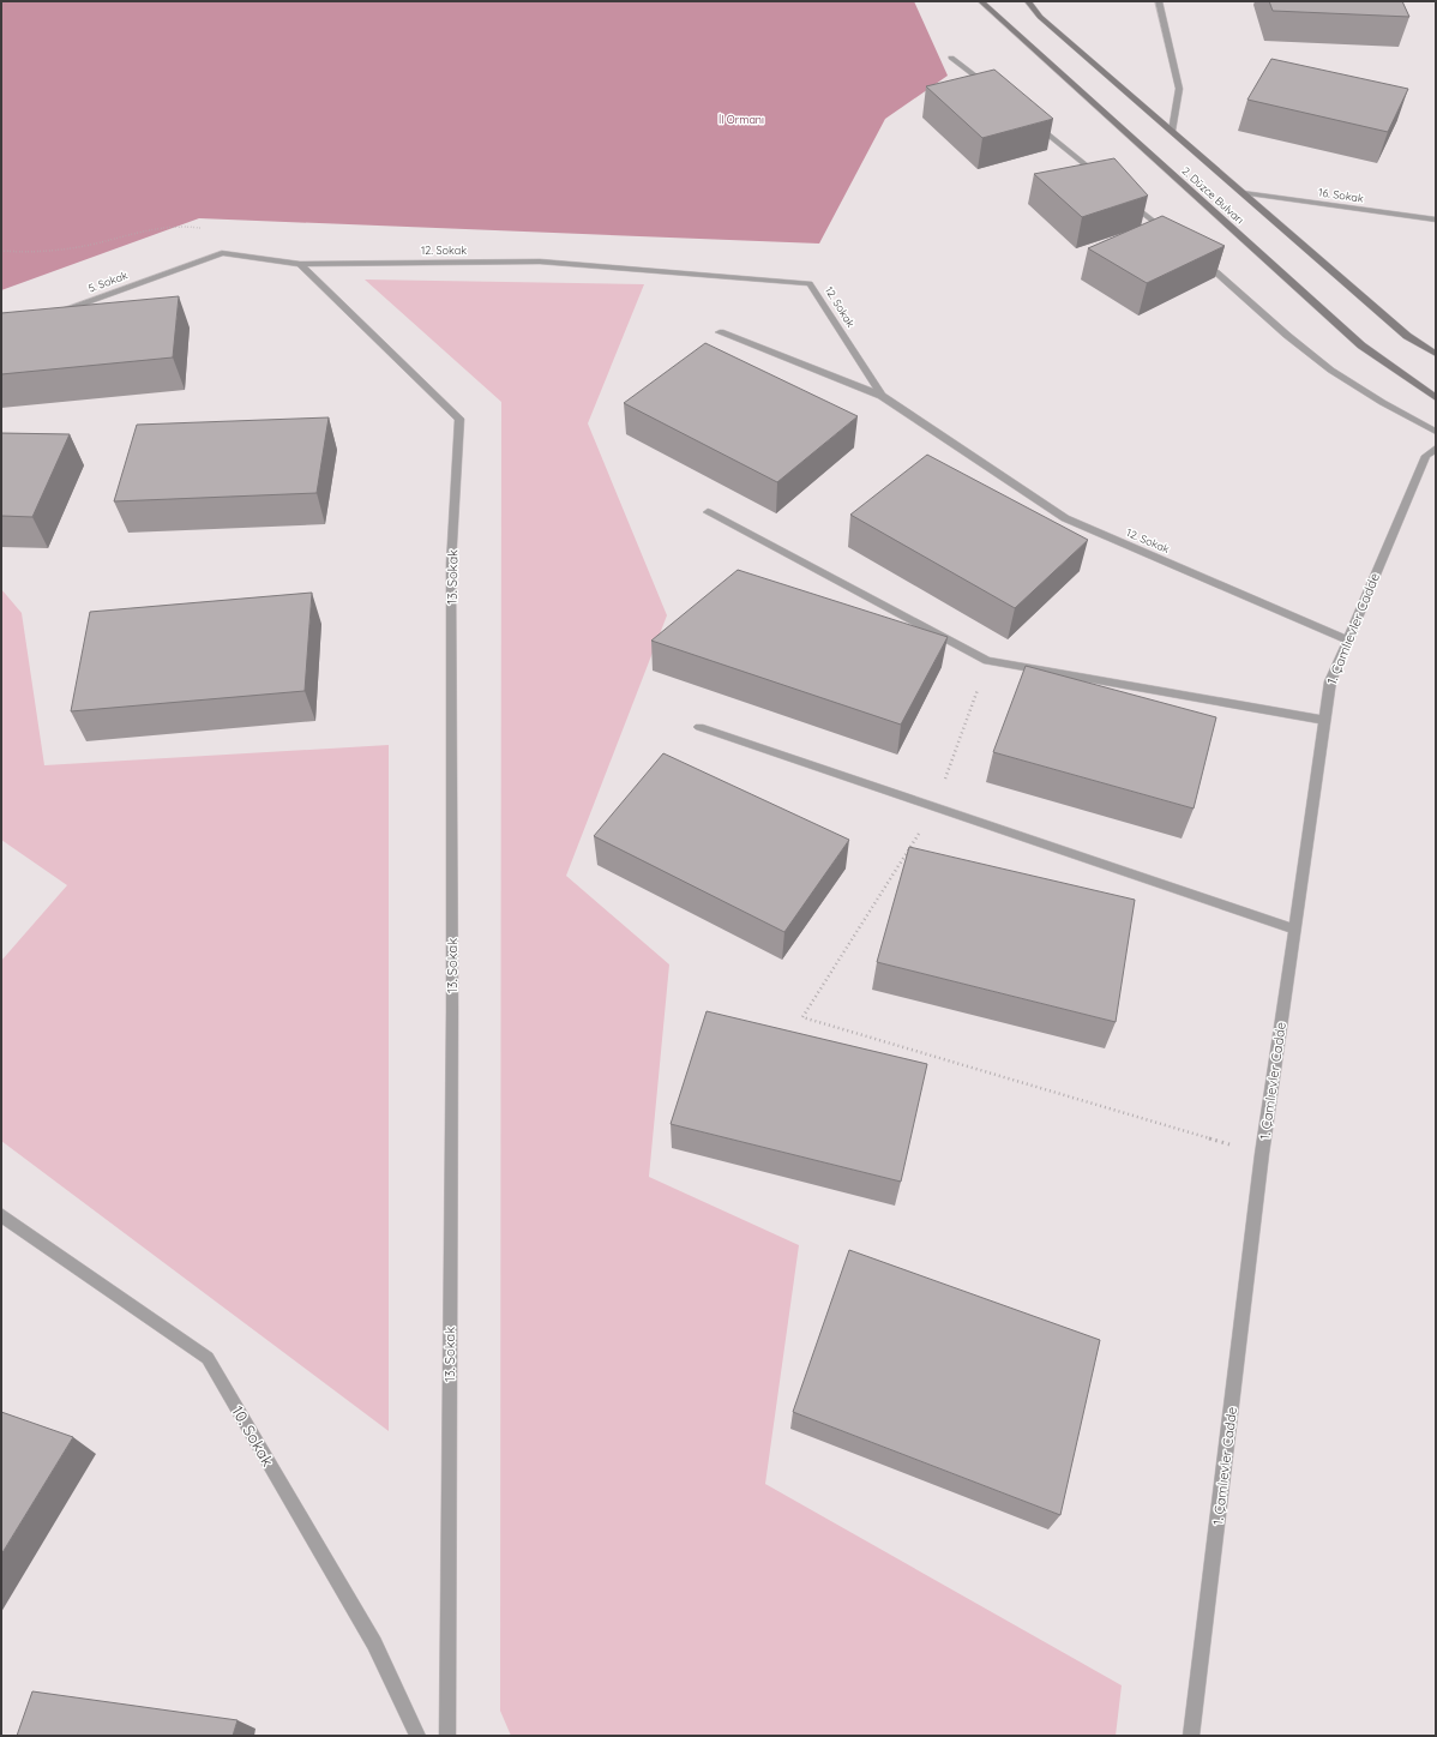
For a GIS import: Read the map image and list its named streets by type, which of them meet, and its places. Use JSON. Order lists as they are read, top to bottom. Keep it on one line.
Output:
{"streets":{"street":["2. Düzce Bulvarı","16. Sokak","12. Sokak","5. Sokak","13. Sokak","1. Çamlıevler Cadde","10. Sokak"]},"crossings":[["2. Düzce Bulvarı","16. Sokak"],["12. Sokak","5. Sokak"],["12. Sokak","13. Sokak"],["12. Sokak","1. Çamlıevler Cadde"]],"parks":["İl Ormanı"]}
